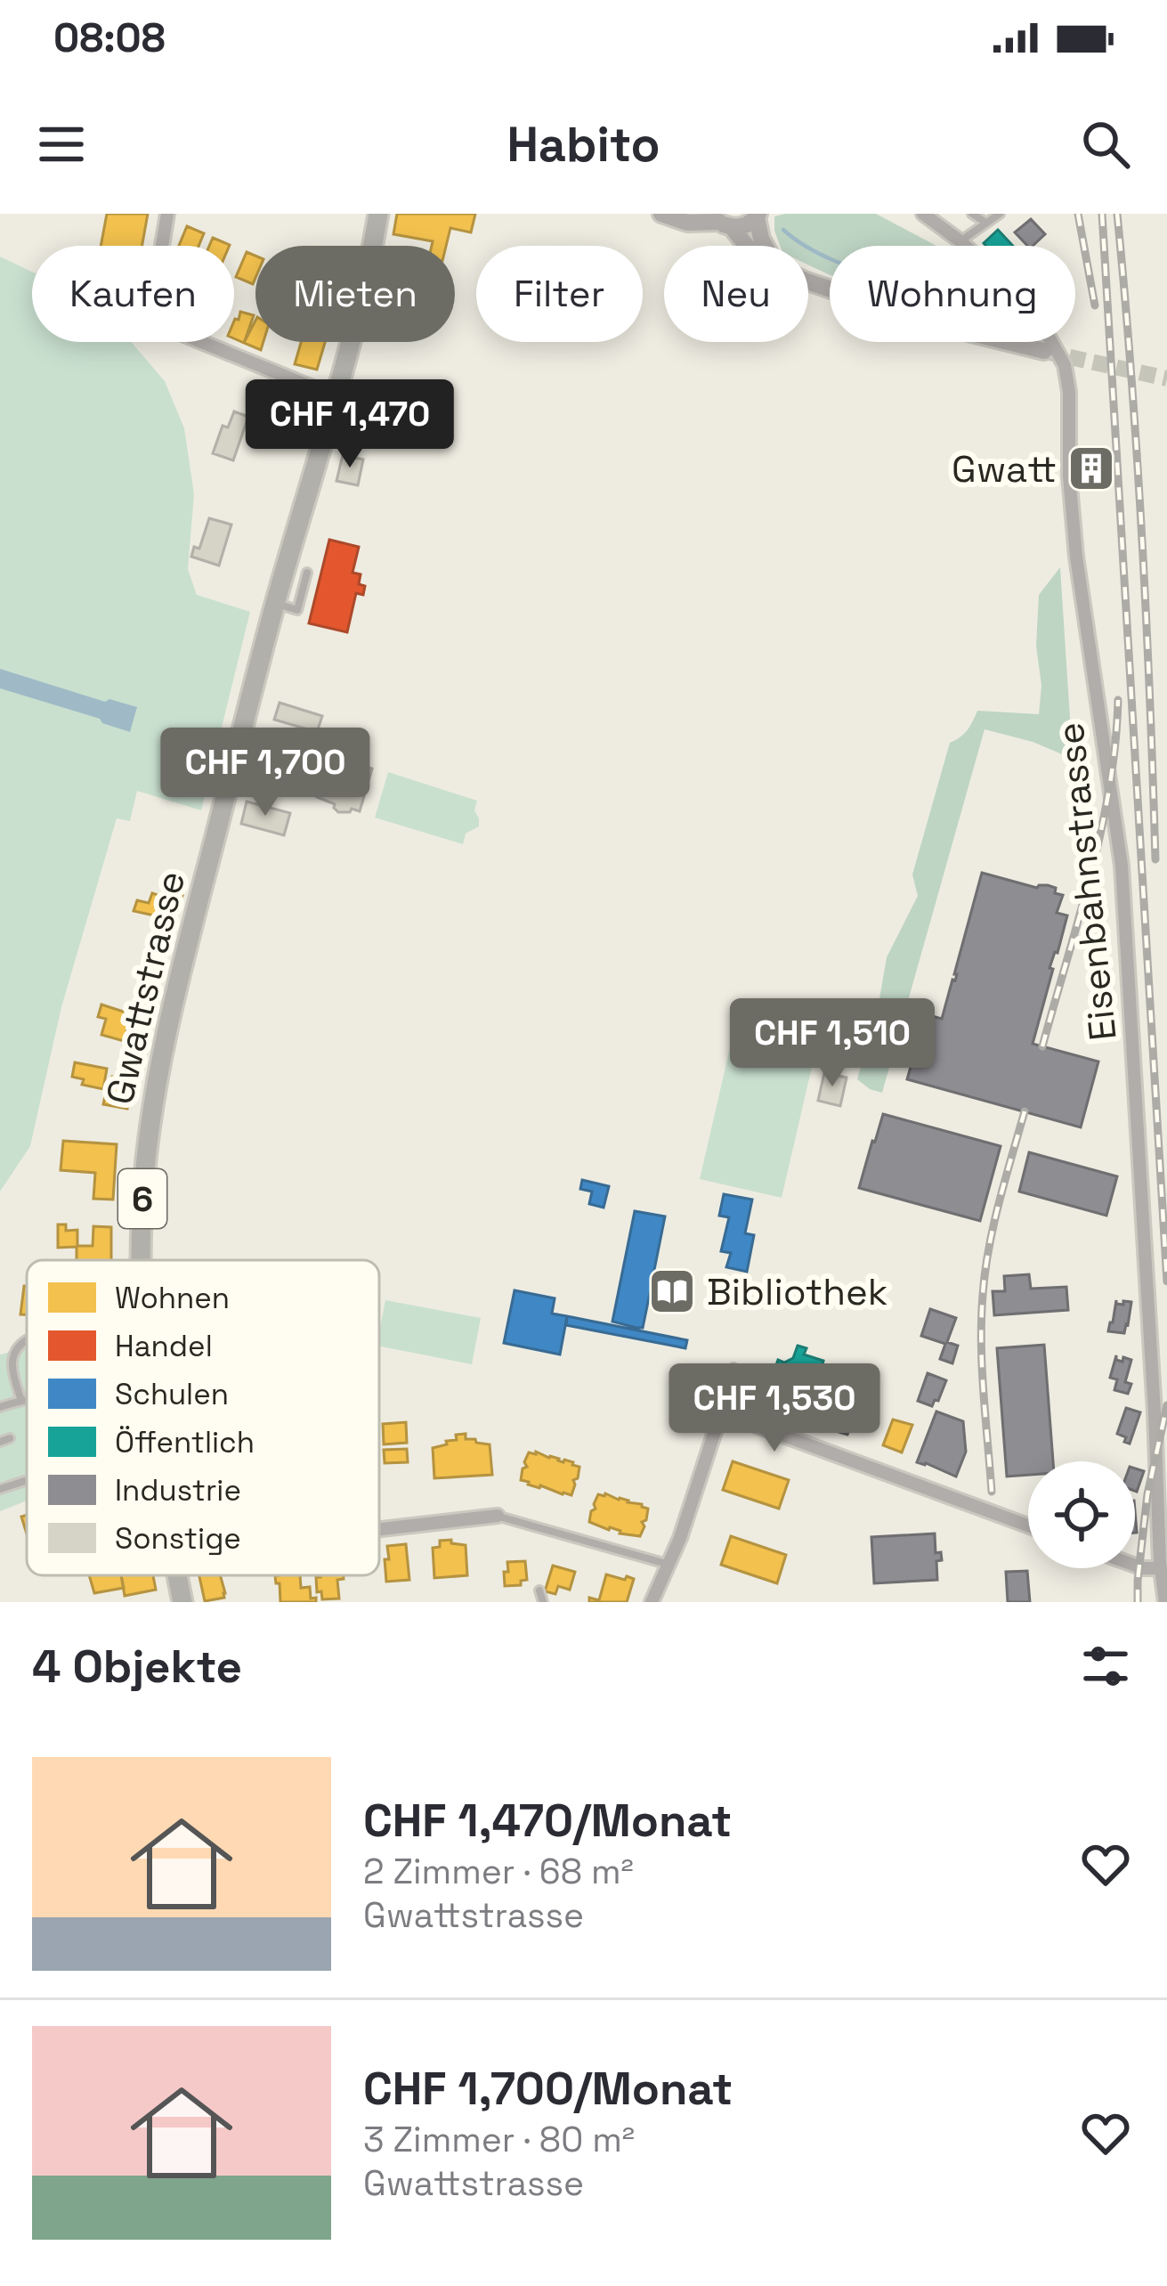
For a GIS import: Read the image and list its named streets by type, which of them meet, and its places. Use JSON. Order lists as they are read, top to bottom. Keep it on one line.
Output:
{"streets":{"main road":["Gwattstrasse","6"],"street":["Eisenbahnstrasse"]},"places":{"building":["Gwatt"],"library":["Bibliothek"]},"legend":["Wohnen","Handel","Schulen","Öffentlich","Industrie","Sonstige"],"page":{"status":"08:08","header":"Habito","chip":["Kaufen","Mieten","Filter","Neu","Wohnung"],"price":["CHF 1,470","CHF 1,700","CHF 1,510","CHF 1,530"],"heading":"4 Objekte","list":[{"name":"CHF 1,470/Monat","note":"2 Zimmer · 68 m² · Gwattstrasse"},{"name":"CHF 1,700/Monat","note":"3 Zimmer · 80 m² · Gwattstrasse"}]}}
